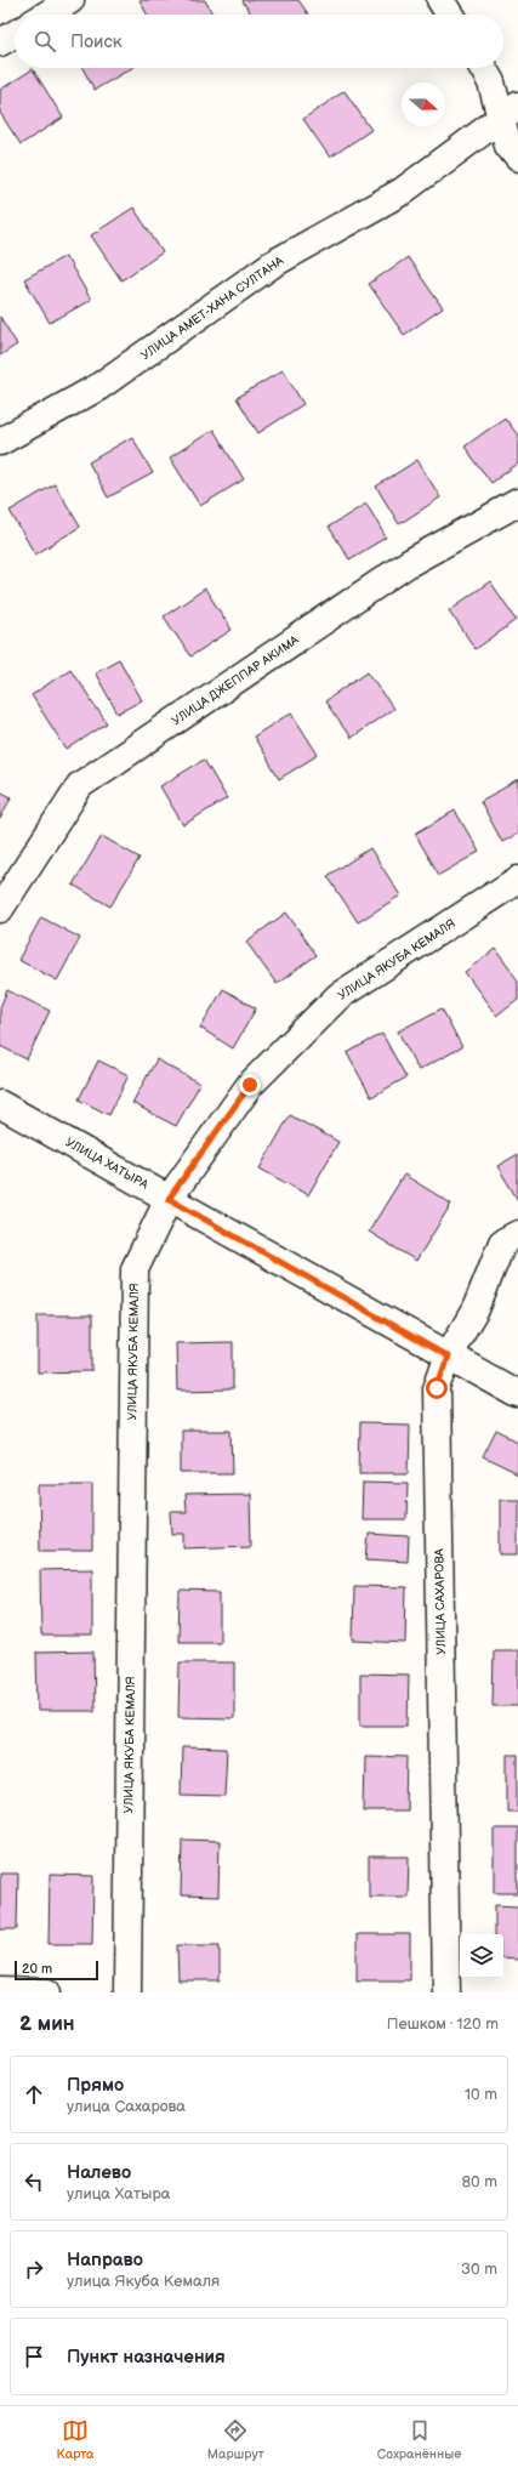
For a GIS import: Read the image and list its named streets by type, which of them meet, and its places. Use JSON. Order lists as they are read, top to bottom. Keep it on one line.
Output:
{"streets":{"street":["УЛИЦА АМЕТ-ХАНА СУЛТАНА","УЛИЦА ДЖЕППАР АКИМА","УЛИЦА ЯКУБА КЕМАЛЯ","УЛИЦА ХАТЫРА","УЛИЦА САХАРОВА"]},"crossings":[["УЛИЦА ЯКУБА КЕМАЛЯ","УЛИЦА ХАТЫРА"],["УЛИЦА ХАТЫРА","УЛИЦА САХАРОВА"]],"scale_bar":"20 m","north":"right","page":{"search":"Поиск","scale":"20 m","heading":["2 мин","Пешком · 120 m"],"list":[["Прямо","улица Сахарова","10 m"],["Налево","улица Хатыра","80 m"],["Направо","улица Якуба Кемаля","30 m"],"Пункт назначения"],"nav":["Карта","Маршрут","Сохранённые"]}}
